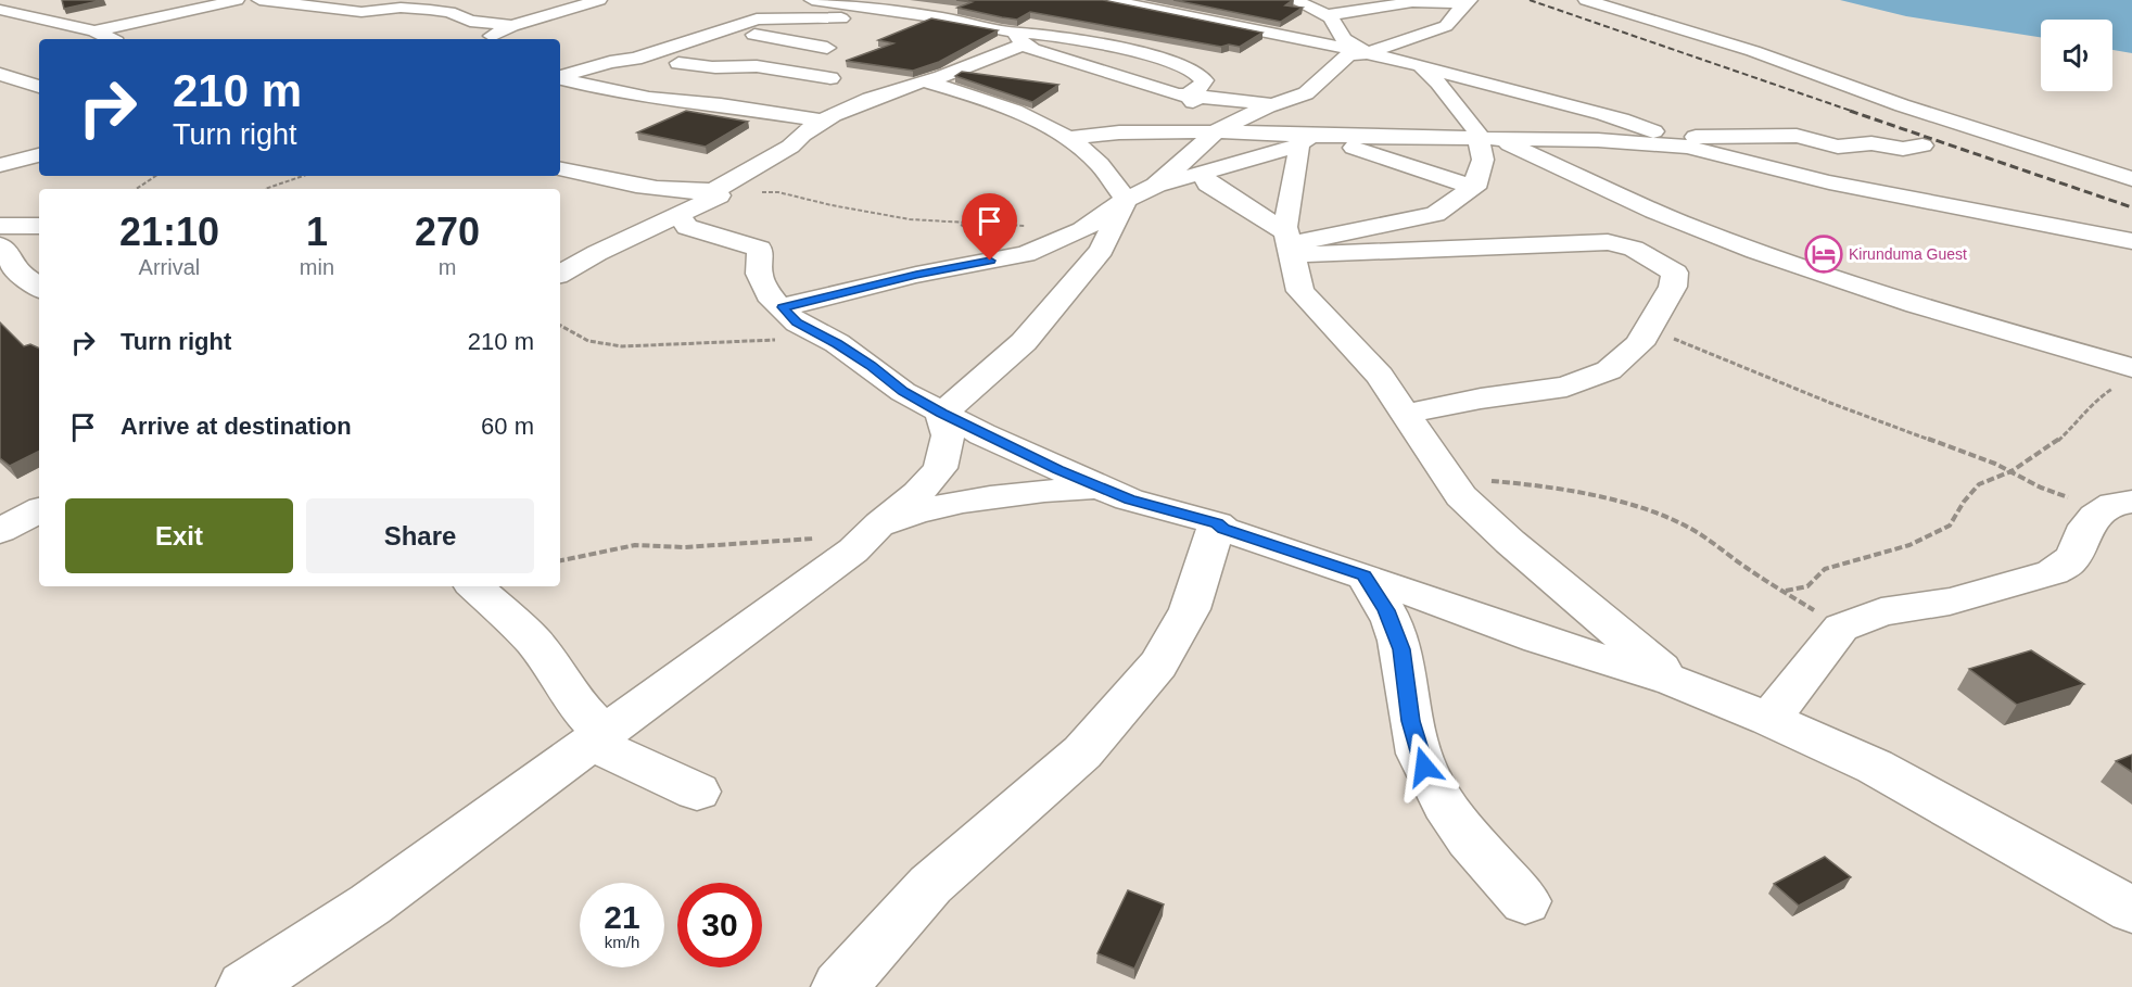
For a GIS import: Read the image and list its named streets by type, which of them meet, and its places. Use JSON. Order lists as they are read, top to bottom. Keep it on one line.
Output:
{"places":{"hotel":["Kirunduma Guest"]},"page":{"turn":["210 m","Turn right"],"eta":["21:10","Arrival","1","min","270","m"],"list":[{"name":"Turn right","value":"210 m"},{"name":"Arrive at destination","value":"60 m"}],"buttons":["Exit","Share"],"speed":"21 km/h","limit":"30"}}
